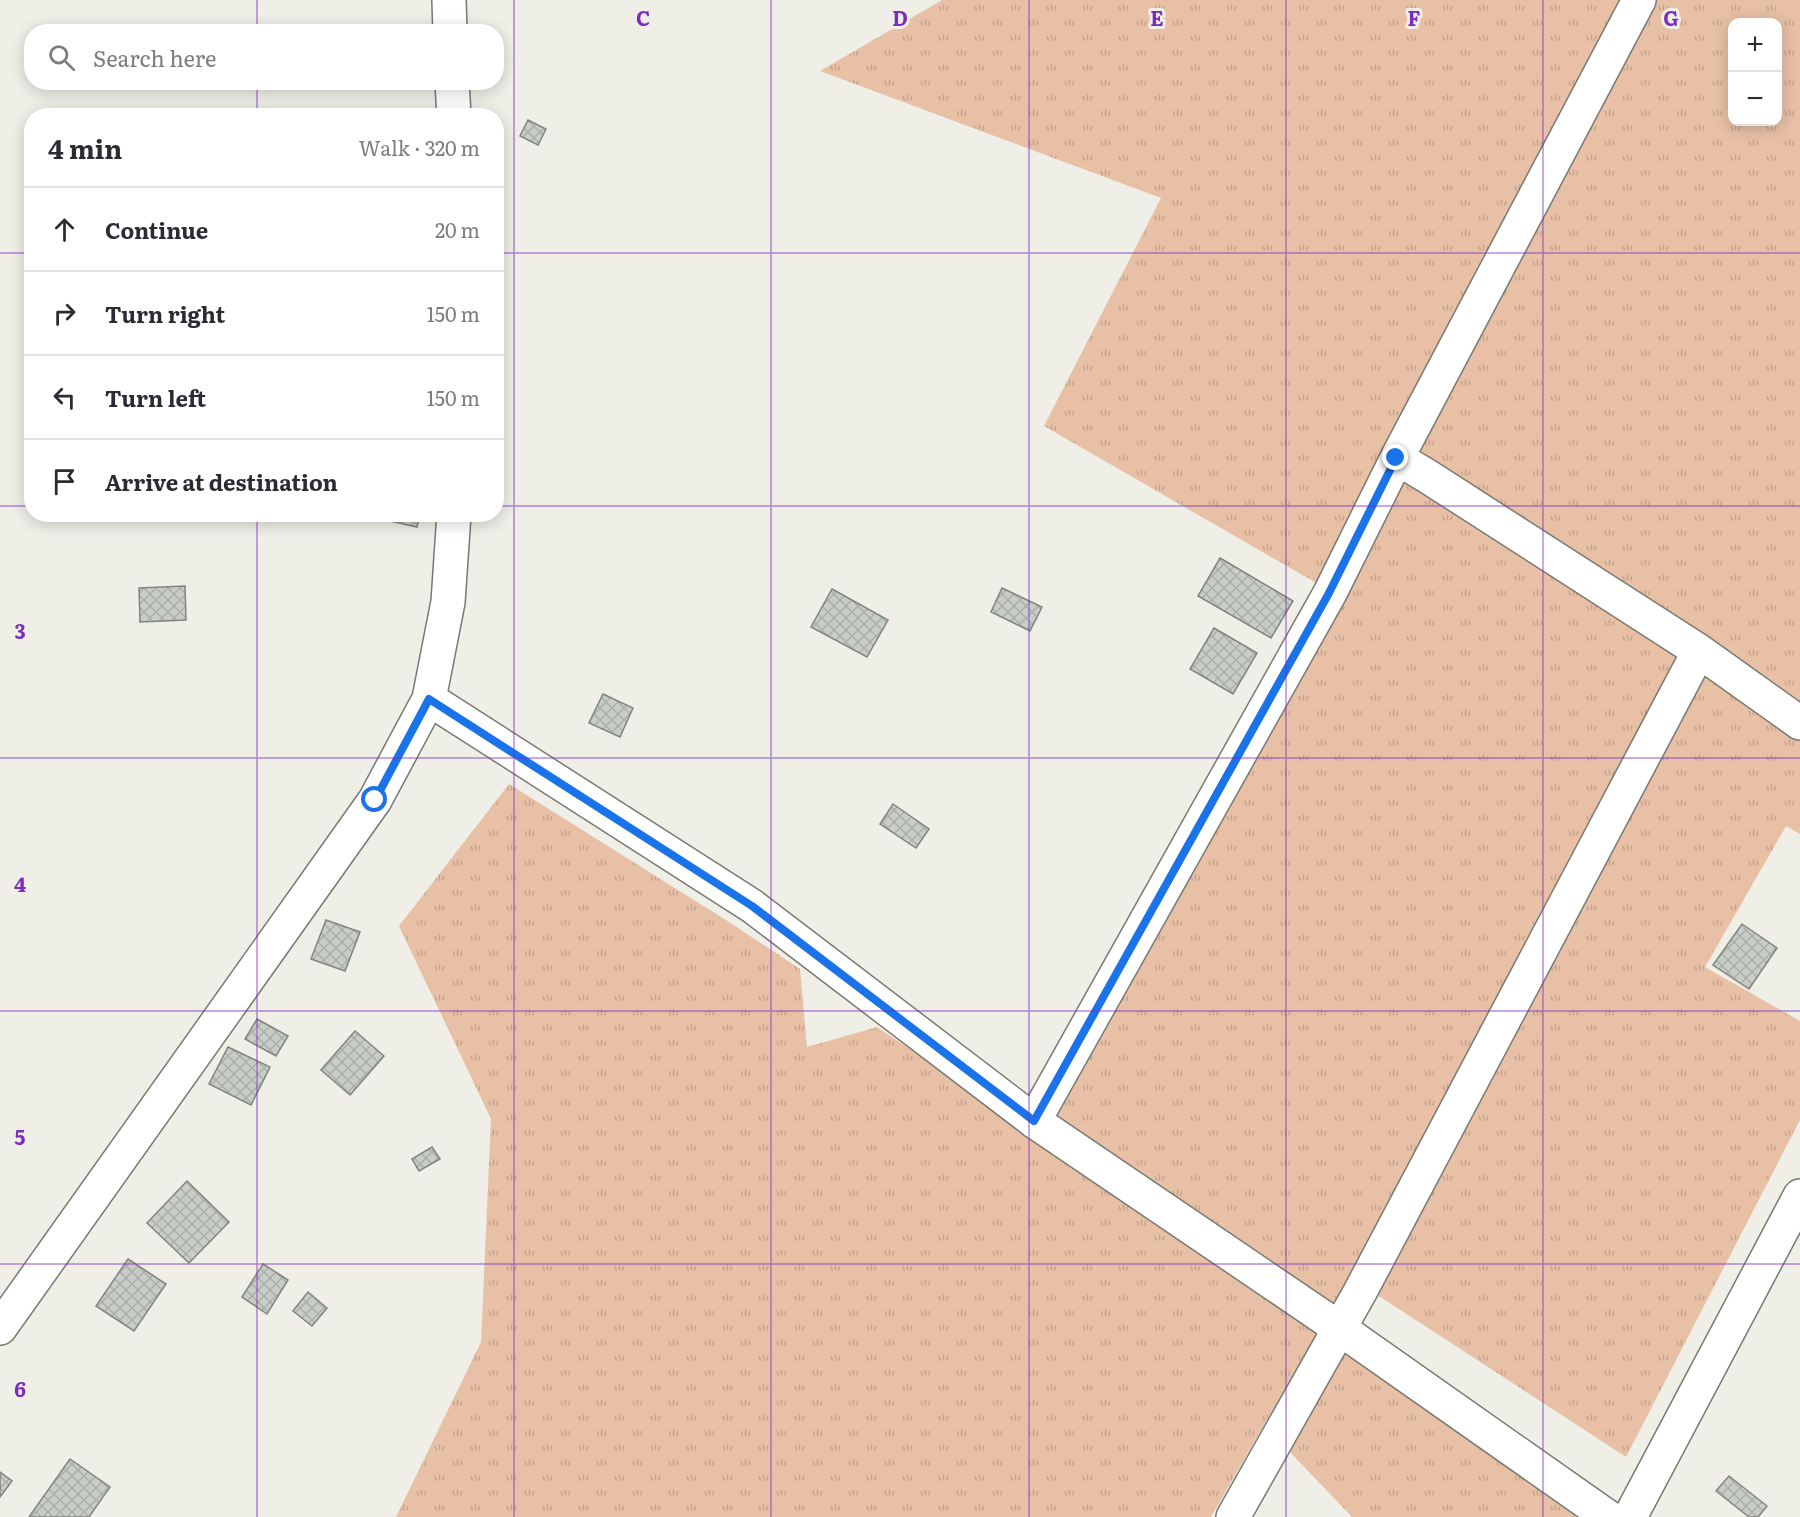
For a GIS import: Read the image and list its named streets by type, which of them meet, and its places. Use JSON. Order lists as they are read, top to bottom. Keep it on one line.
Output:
{"page":{"map_buttons":["+","−"],"search":"Search here","heading":["4 min","Walk · 320 m"],"list":[["Continue","20 m"],["Turn right","150 m"],["Turn left","150 m"],"Arrive at destination"]},"grid":{"columns":["C","D","E","F","G"],"rows":["3","4","5","6"]}}
